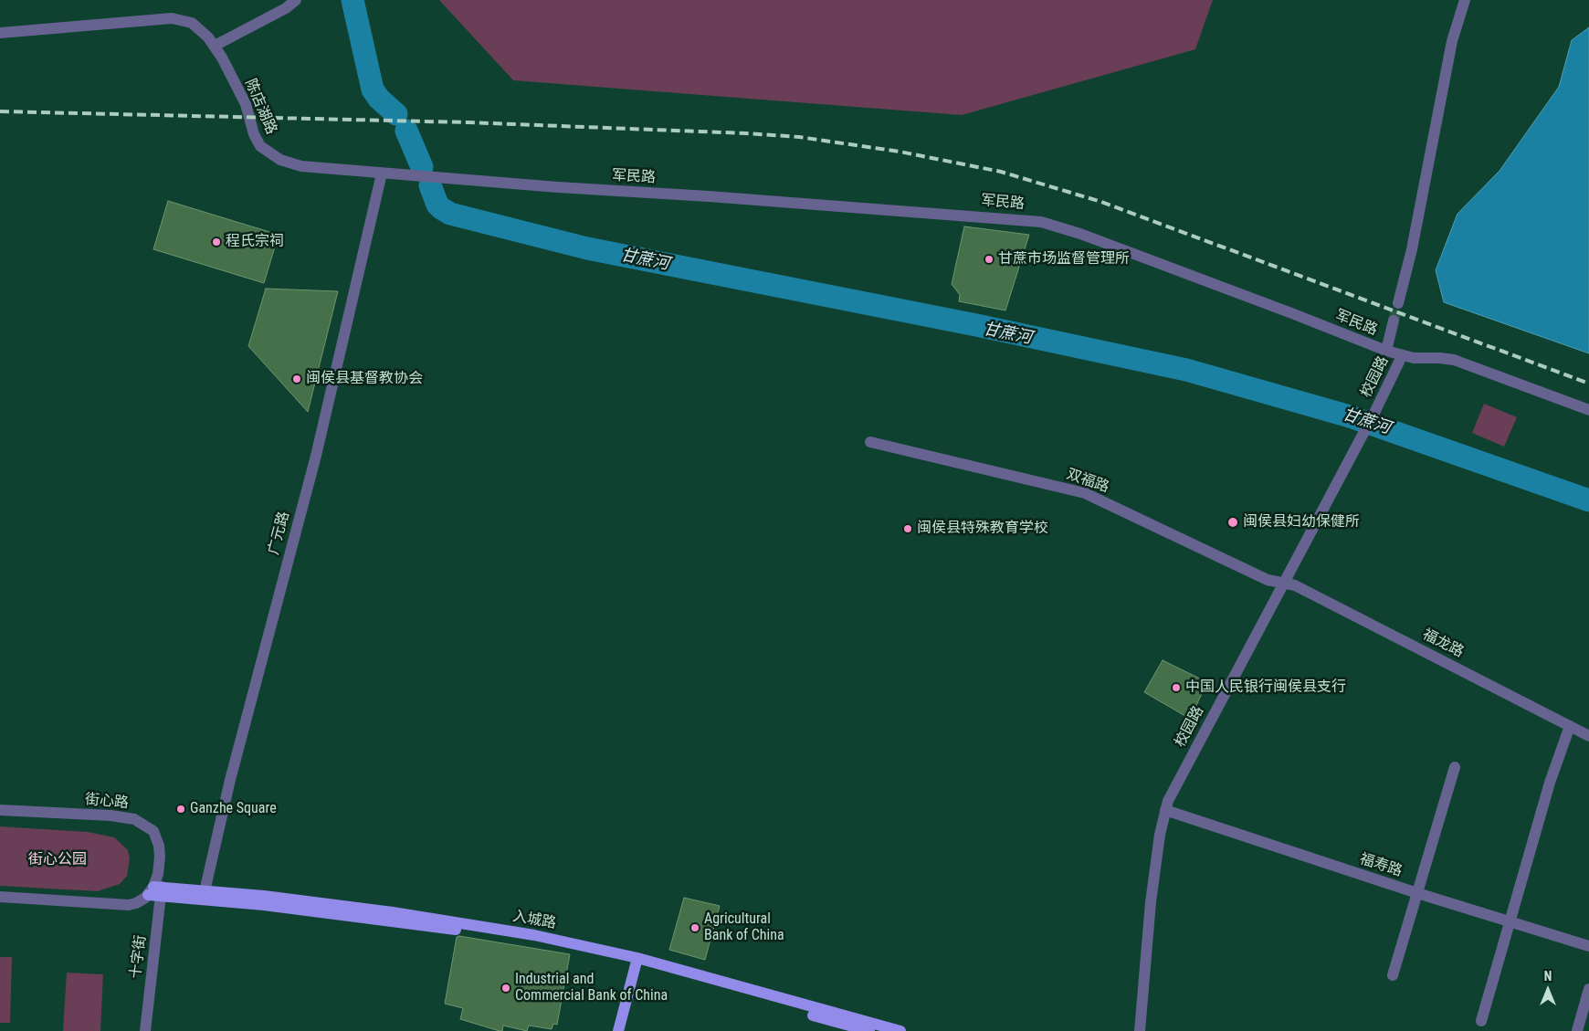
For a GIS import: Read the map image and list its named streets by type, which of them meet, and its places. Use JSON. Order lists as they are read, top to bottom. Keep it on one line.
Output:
{"streets":{"main road":["入城路"],"street":["陈店湖路","军民路","校园路","双福路","广元路","福龙路","街心路","福寿路","十字街"]},"crossings":[["陈店湖路","军民路"],["陈店湖路","广元路"],["军民路","校园路"],["军民路","广元路"],["校园路","双福路"],["校园路","福龙路"],["校园路","福寿路"],["双福路","福龙路"],["广元路","入城路"],["街心路","入城路"],["街心路","十字街"],["入城路","十字街"]],"water":["甘蔗河"],"parks":["街心公园"],"places":["程氏宗祠","甘蔗市场监督管理所","闽侯县基督教协会","闽侯县妇幼保健所","闽侯县特殊教育学校","中国人民银行闽侯县支行","Ganzhe Square","Agricultural Bank of China","Industrial and Commercial Bank of China"],"north":"top"}
